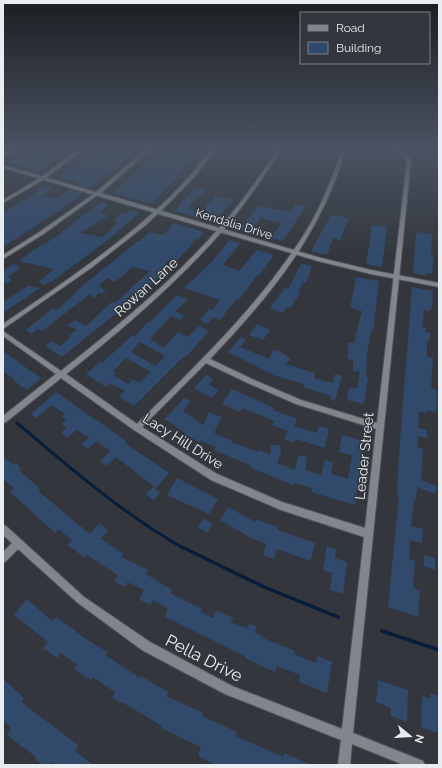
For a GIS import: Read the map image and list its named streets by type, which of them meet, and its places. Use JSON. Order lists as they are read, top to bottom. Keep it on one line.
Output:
{"streets":{"street":["Kendalia Drive","Rowan Lane","Lacy Hill Drive","Leader Street","Pella Drive"]},"crossings":[["Kendalia Drive","Rowan Lane"],["Kendalia Drive","Leader Street"],["Rowan Lane","Lacy Hill Drive"],["Lacy Hill Drive","Leader Street"],["Leader Street","Pella Drive"]],"legend":["Road","Building"],"north":"right"}
